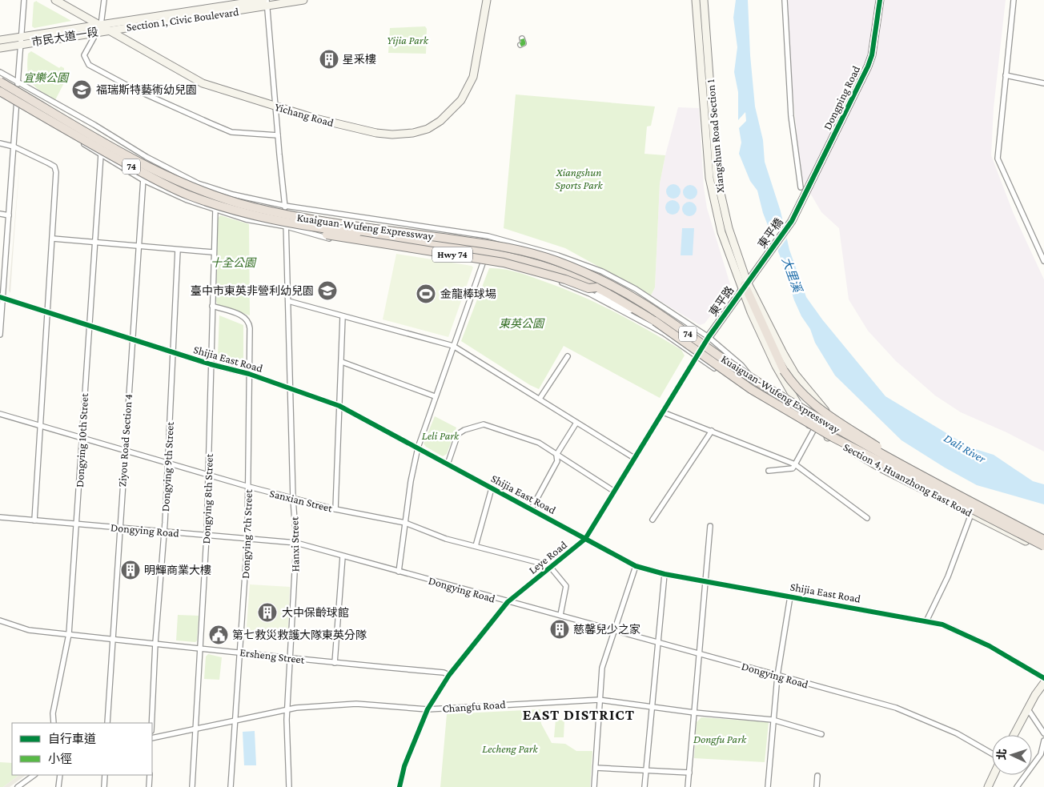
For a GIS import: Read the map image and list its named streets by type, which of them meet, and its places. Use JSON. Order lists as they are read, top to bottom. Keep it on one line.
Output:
{"streets":{"highway":["74","Kuaiguan-Wufeng Expressway","Hwy 74"],"street":["Section 1, Civic Boulevard","市民大道一段","Dongping Road","Yichang Road","Xiangshun Road Section 1","東平橋","東平路","Shijia East Road","Dongying 10th Street","Ziyou Road Section 4","Dongying 9th Street","Section 4, Huanzhong East Road","Dongying 8th Street","Sanxian Street","Dongying Road","Dongying 7th Street","Hanxi Street","Leye Road","Ersheng Street","Changfu Road"]},"crossings":[["Section 1, Civic Boulevard","市民大道一段"],["Section 1, Civic Boulevard","Yichang Road"],["Section 1, Civic Boulevard","Hanxi Street"],["市民大道一段","Yichang Road"],["Dongping Road","東平橋"],["Yichang Road","Hanxi Street"],["Xiangshun Road Section 1","東平橋"],["Xiangshun Road Section 1","東平路"],["Xiangshun Road Section 1","Section 4, Huanzhong East Road"],["Kuaiguan-Wufeng Expressway","Hwy 74"],["Kuaiguan-Wufeng Expressway","Section 4, Huanzhong East Road"],["東平橋","東平路"],["Hwy 74","Section 4, Huanzhong East Road"],["東平路","Section 4, Huanzhong East Road"],["東平路","Leye Road"],["Shijia East Road","Dongying 10th Street"],["Shijia East Road","Ziyou Road Section 4"],["Shijia East Road","Dongying 9th Street"],["Shijia East Road","Dongying 8th Street"],["Shijia East Road","Dongying 7th Street"],["Shijia East Road","Hanxi Street"],["Shijia East Road","Leye Road"],["Dongying 10th Street","Section 4, Huanzhong East Road"],["Dongying 10th Street","Sanxian Street"],["Dongying 10th Street","Dongying Road"],["Dongying 10th Street","Ersheng Street"],["Ziyou Road Section 4","Section 4, Huanzhong East Road"],["Ziyou Road Section 4","Sanxian Street"],["Ziyou Road Section 4","Dongying Road"],["Ziyou Road Section 4","Ersheng Street"],["Dongying 9th Street","Sanxian Street"],["Dongying 9th Street","Dongying Road"],["Dongying 9th Street","Ersheng Street"],["Section 4, Huanzhong East Road","Dongying 8th Street"],["Section 4, Huanzhong East Road","Hanxi Street"],["Section 4, Huanzhong East Road","Leye Road"],["Dongying 8th Street","Sanxian Street"],["Dongying 8th Street","Dongying Road"],["Dongying 8th Street","Dongying 7th Street"],["Dongying 8th Street","Ersheng Street"],["Dongying 8th Street","Changfu Road"],["Sanxian Street","Dongying 7th Street"],["Sanxian Street","Hanxi Street"],["Sanxian Street","Leye Road"],["Dongying Road","Dongying 7th Street"],["Dongying Road","Hanxi Street"],["Dongying Road","Leye Road"],["Dongying 7th Street","Ersheng Street"],["Dongying 7th Street","Changfu Road"],["Hanxi Street","Ersheng Street"],["Hanxi Street","Changfu Road"],["Leye Road","Ersheng Street"],["Leye Road","Changfu Road"]],"districts":["EAST DISTRICT"],"water":["大里溪","Dali River"],"parks":["Yijia Park","宜樂公園","Xiangshun Sports Park","十全公園","東英公園","Leli Park","Dongfu Park","Lecheng Park"],"places":{"building":["星釆樓","明輝商業大樓","大中保齡球館","慈馨兒少之家"],"school or university":["福瑞斯特藝術幼兒園","臺中市東英非營利幼兒園"],"sports":["金龍棒球場"],"public building":["第七救災救護大隊東英分隊"]},"legend":["自行車道","小徑"],"north":"left"}
